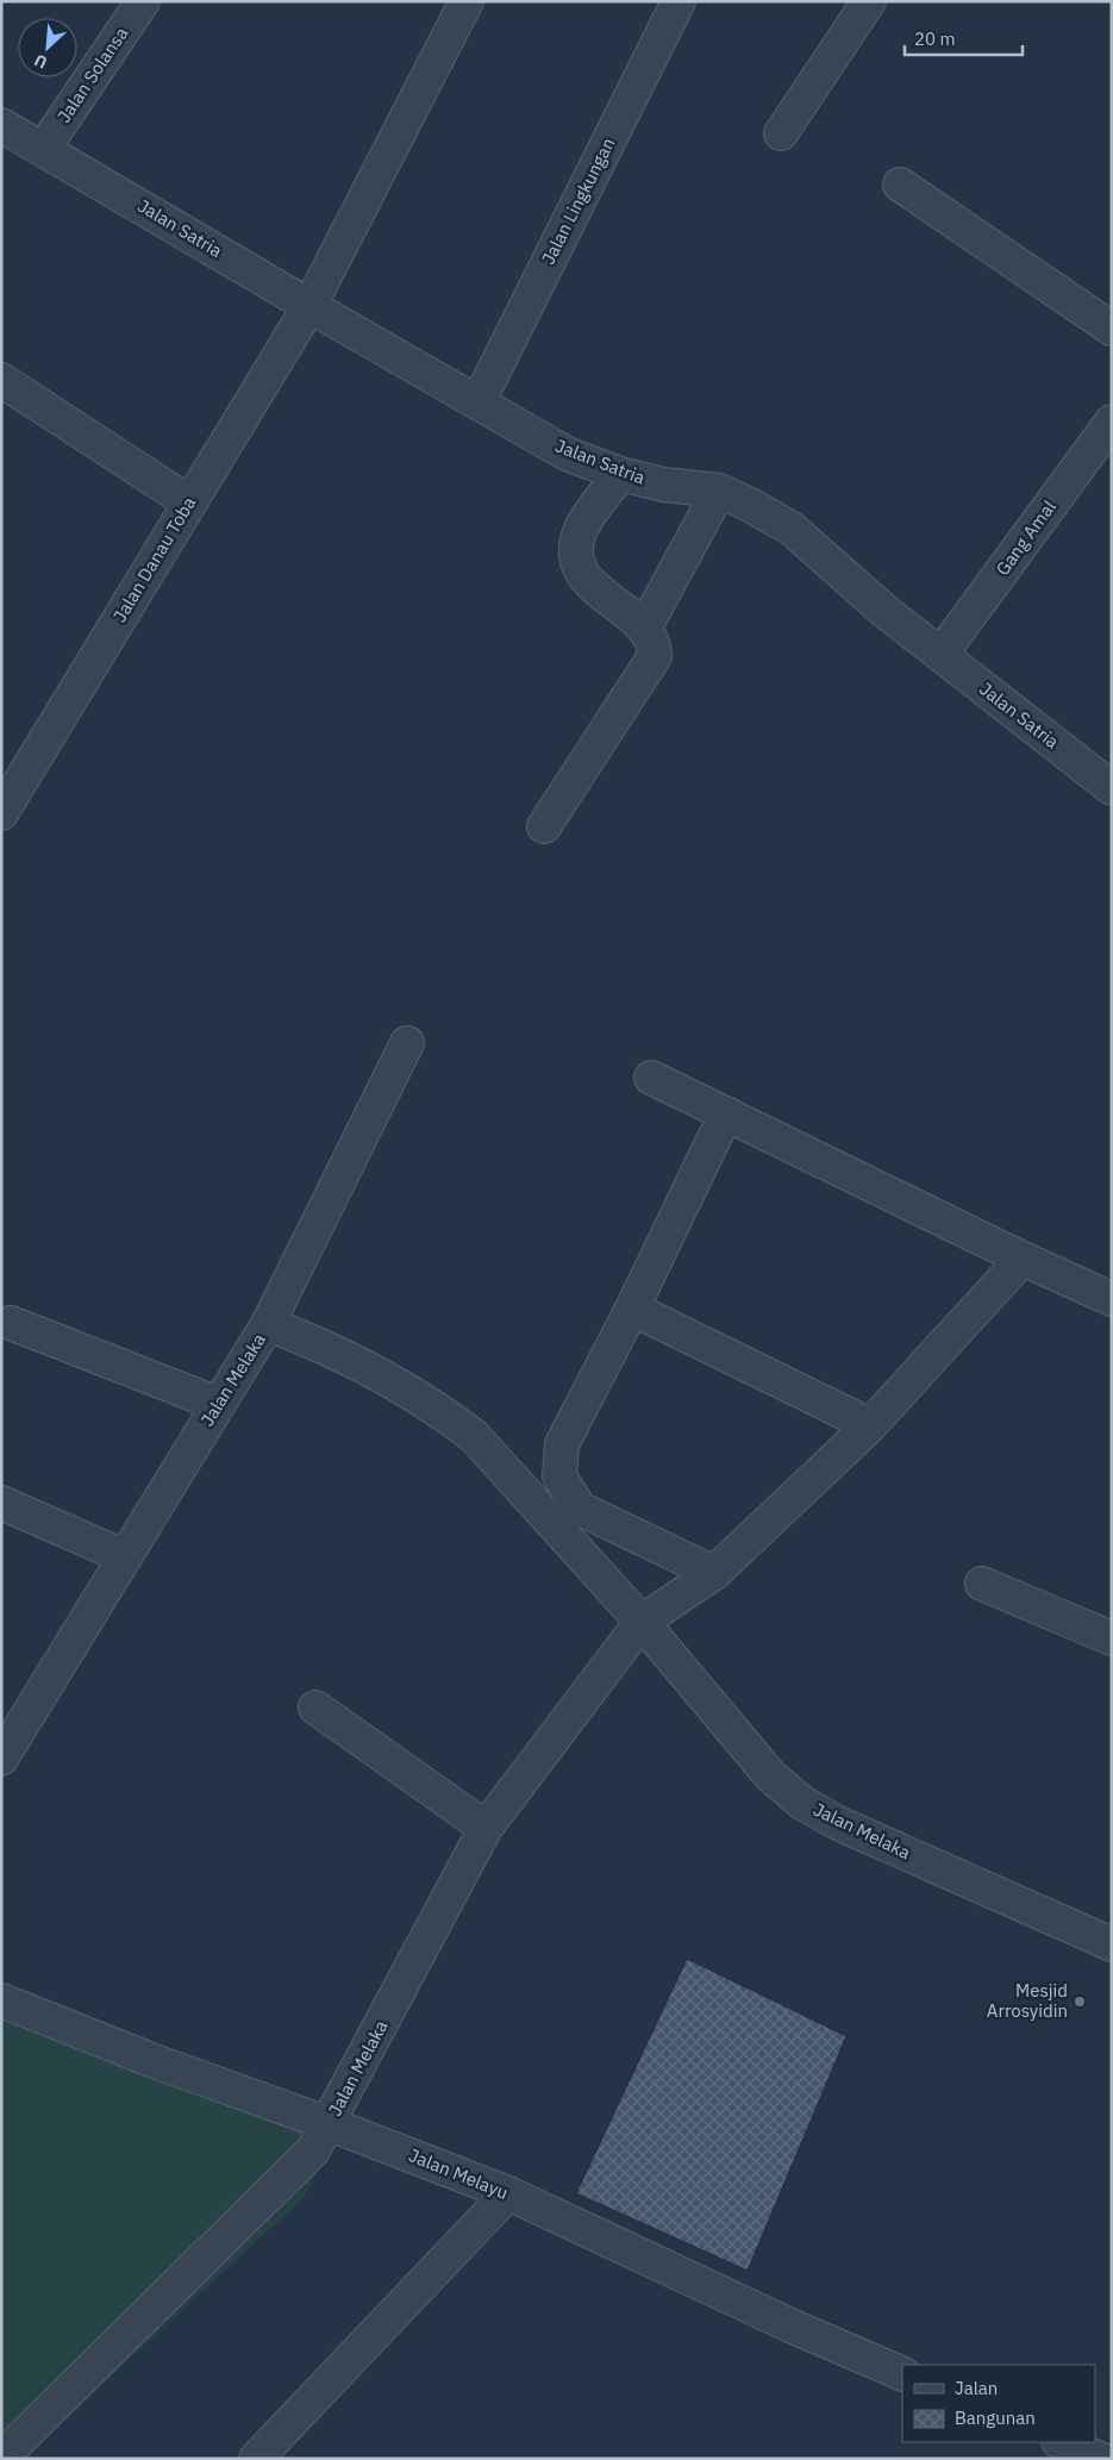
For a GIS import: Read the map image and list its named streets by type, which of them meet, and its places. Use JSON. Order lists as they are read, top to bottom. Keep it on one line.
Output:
{"streets":{"street":["Jalan Solansa","Jalan Lingkungan","Jalan Satria","Gang Amal","Jalan Danau Toba","Jalan Melaka","Jalan Melayu"]},"crossings":[["Jalan Solansa","Jalan Satria"],["Jalan Lingkungan","Jalan Satria"],["Jalan Satria","Gang Amal"],["Jalan Satria","Jalan Danau Toba"],["Jalan Melaka","Jalan Melayu"]],"places":["Mesjid Arrosyidin"],"legend":["Jalan","Bangunan"],"scale_bar":"20 m","north":"bottom left"}
